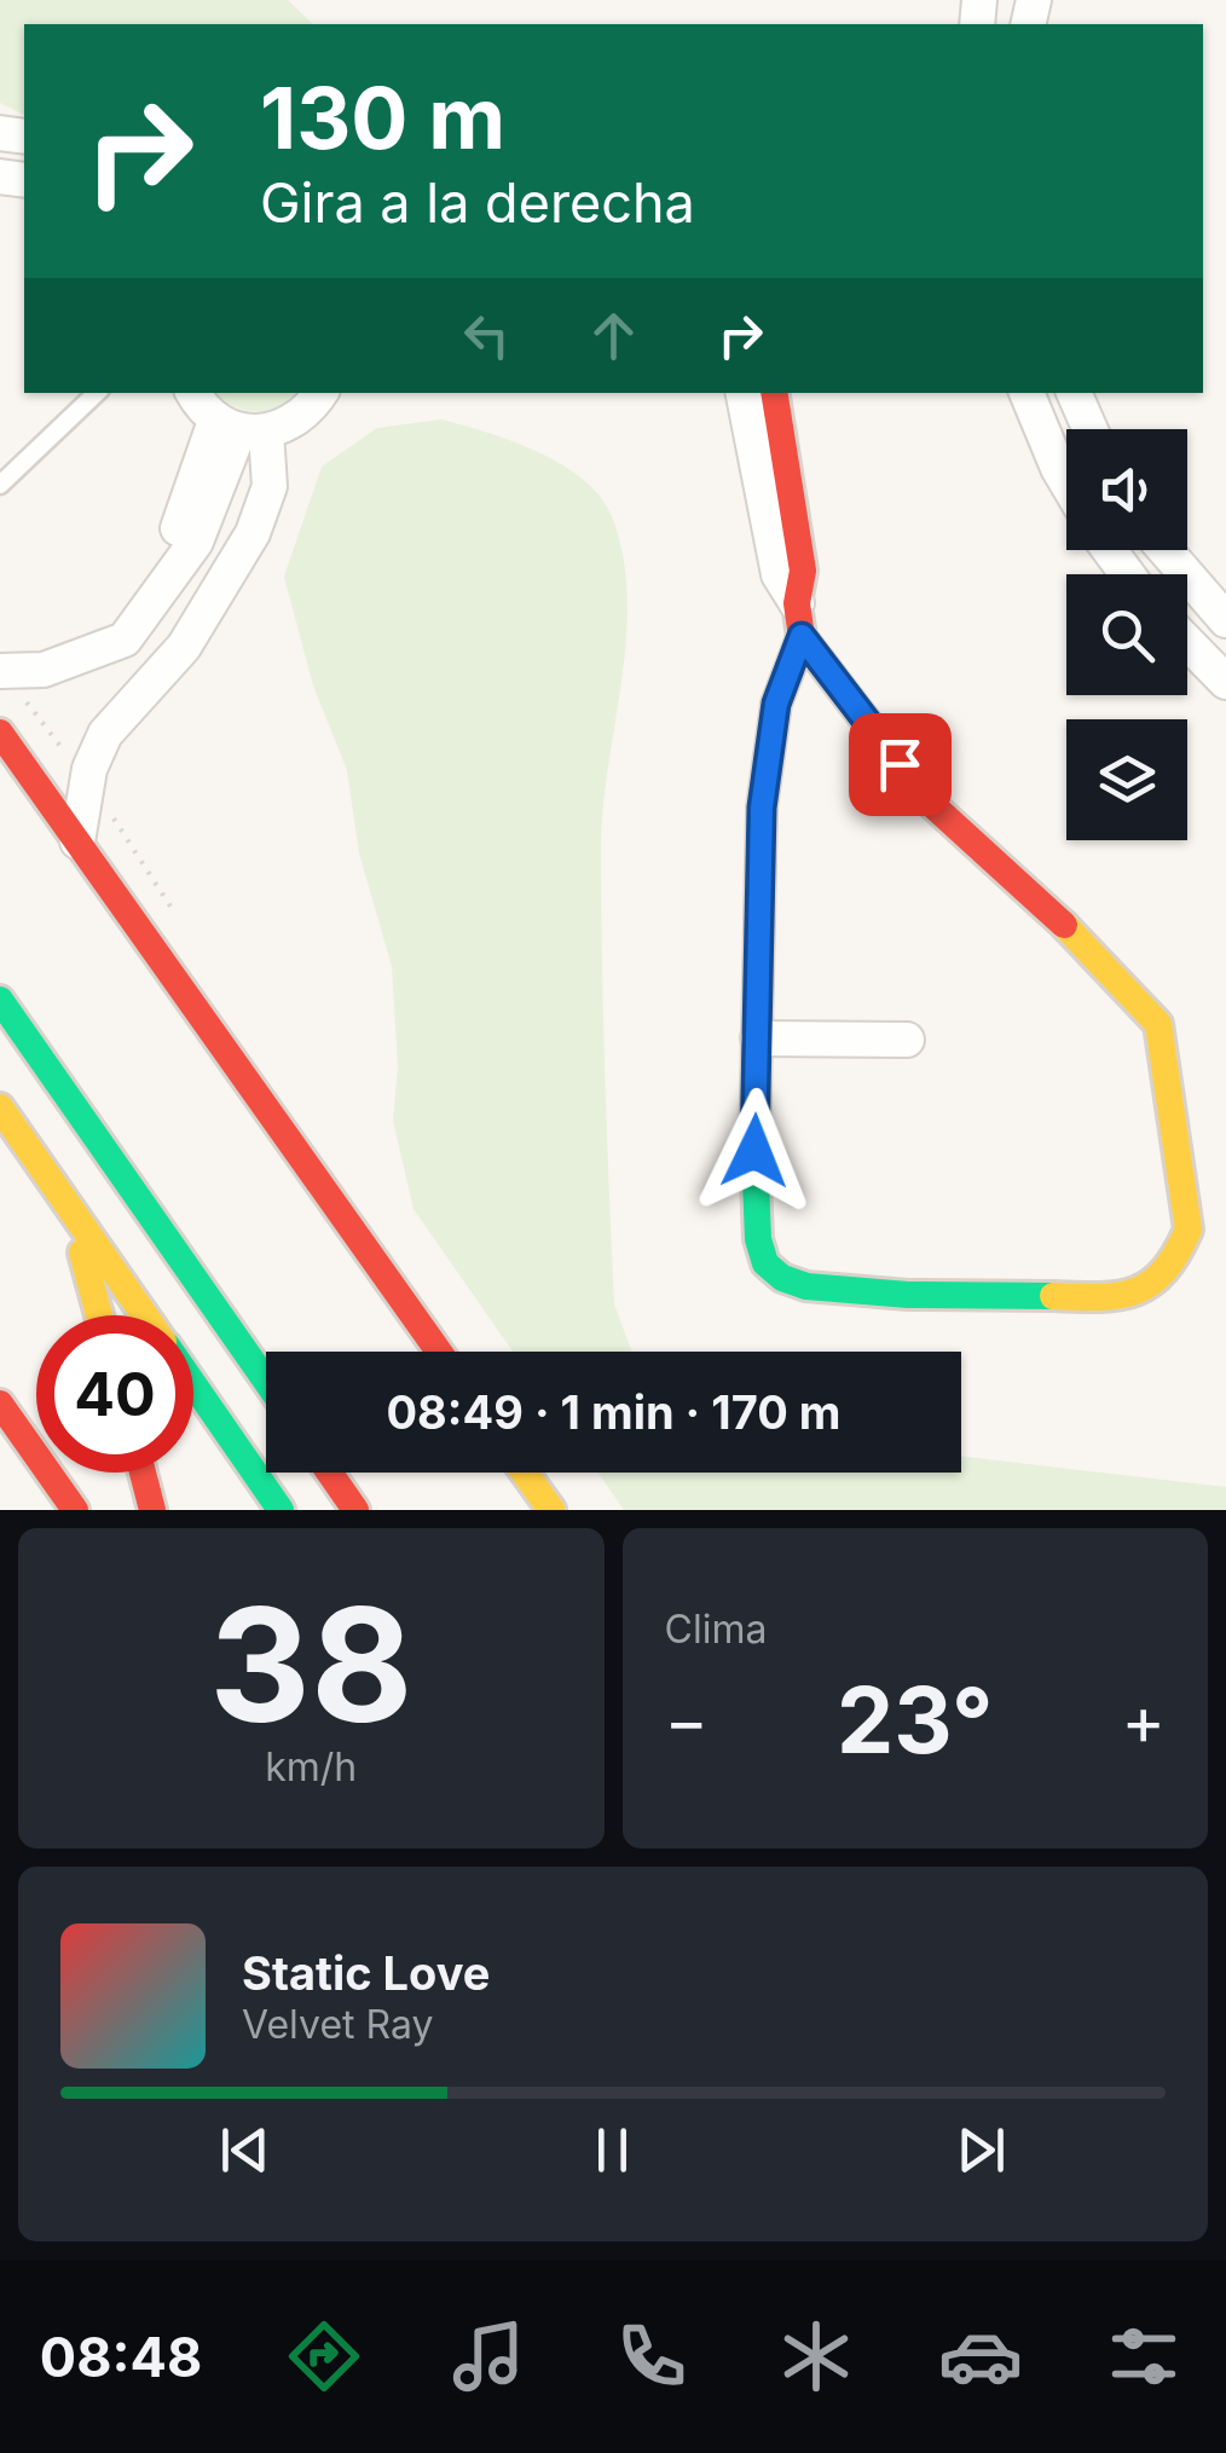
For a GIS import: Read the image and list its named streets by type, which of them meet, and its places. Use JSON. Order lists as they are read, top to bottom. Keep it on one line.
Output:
{"page":{"turn":["130 m","Gira a la derecha"],"limit":"40","trip":"08:49 · 1 min · 170 m","tile":[["38","km/h"],"Clima"],"heat":["−","23°","+"],"song":["Static Love","Velvet Ray"],"tabs":"08:48"}}
